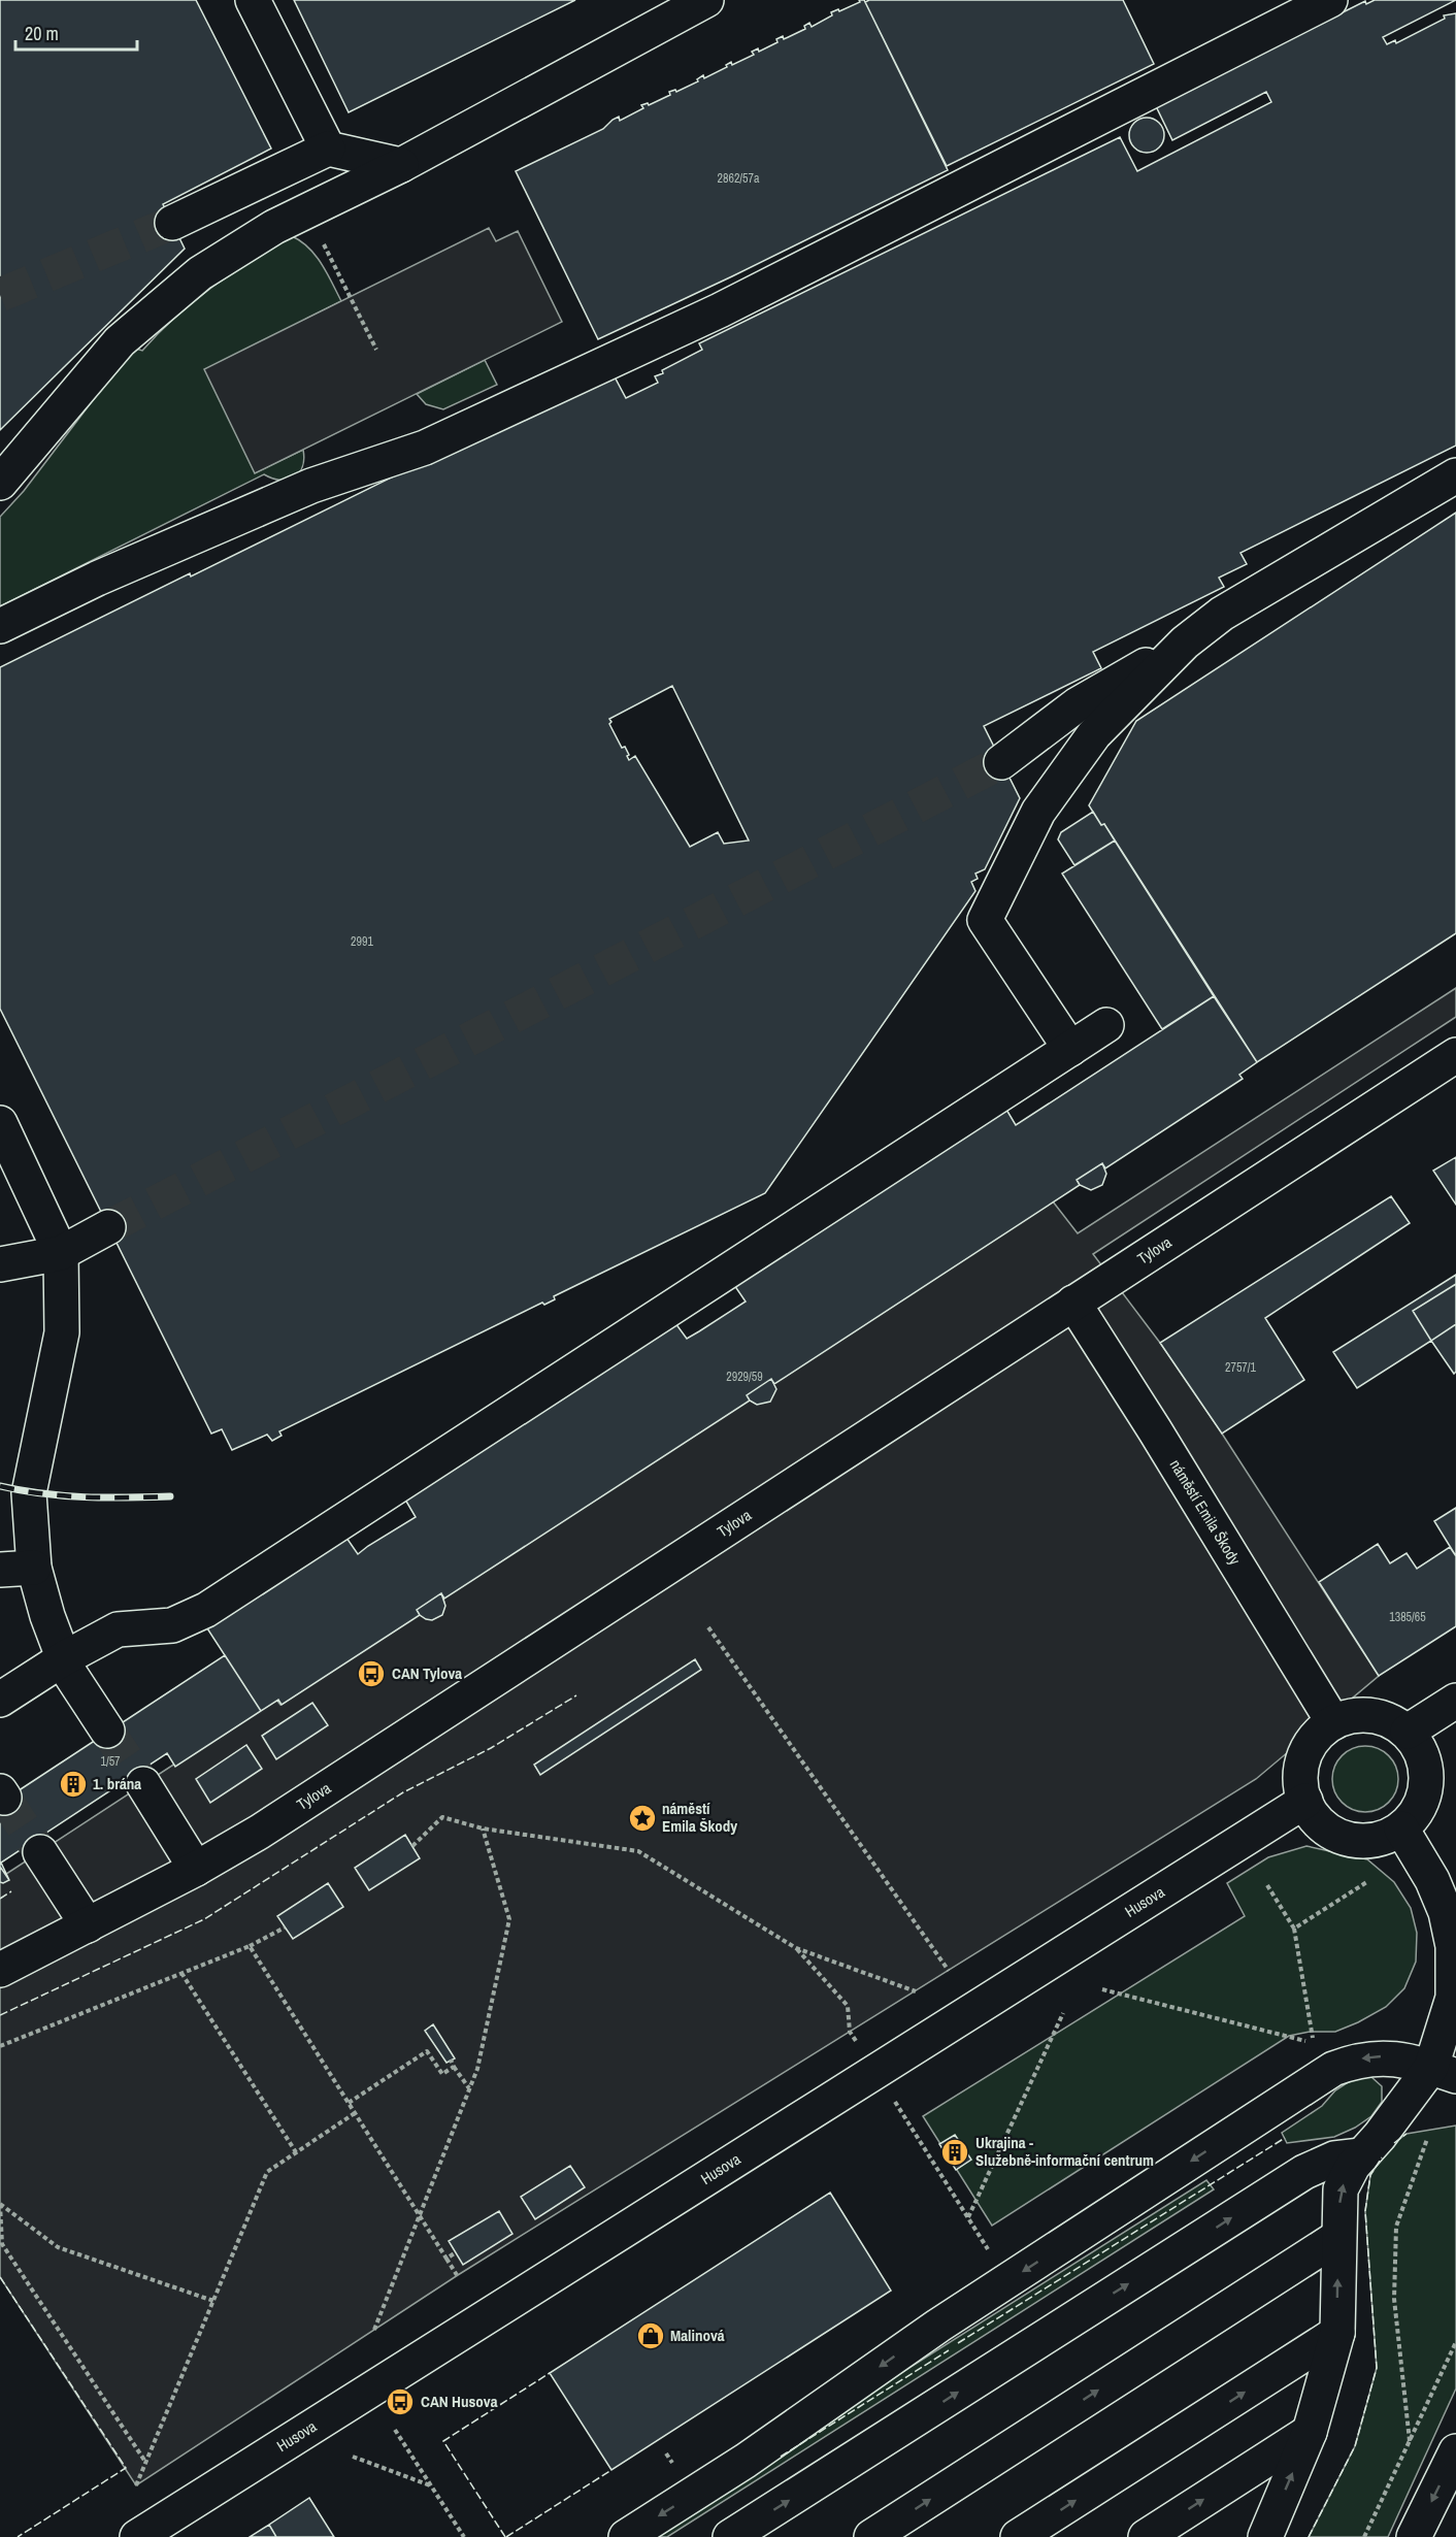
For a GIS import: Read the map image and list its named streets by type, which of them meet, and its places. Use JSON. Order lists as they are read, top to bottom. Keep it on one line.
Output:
{"streets":{"street":["Tylova","náměstí Emila Škody","Husova"]},"crossings":[["Tylova","náměstí Emila Škody"],["náměstí Emila Škody","Husova"]],"places":{"bus stop":["CAN Tylova","CAN Husova"],"building":["1. brána","Ukrajina - Služebně-informační centrum"],"place":["náměstí Emila Škody"],"shop":["Malinová"]},"house_numbers":["2862/57a","2991","2757/1","2929/59","1385/65","1/57"],"scale_bar":"20 m"}
